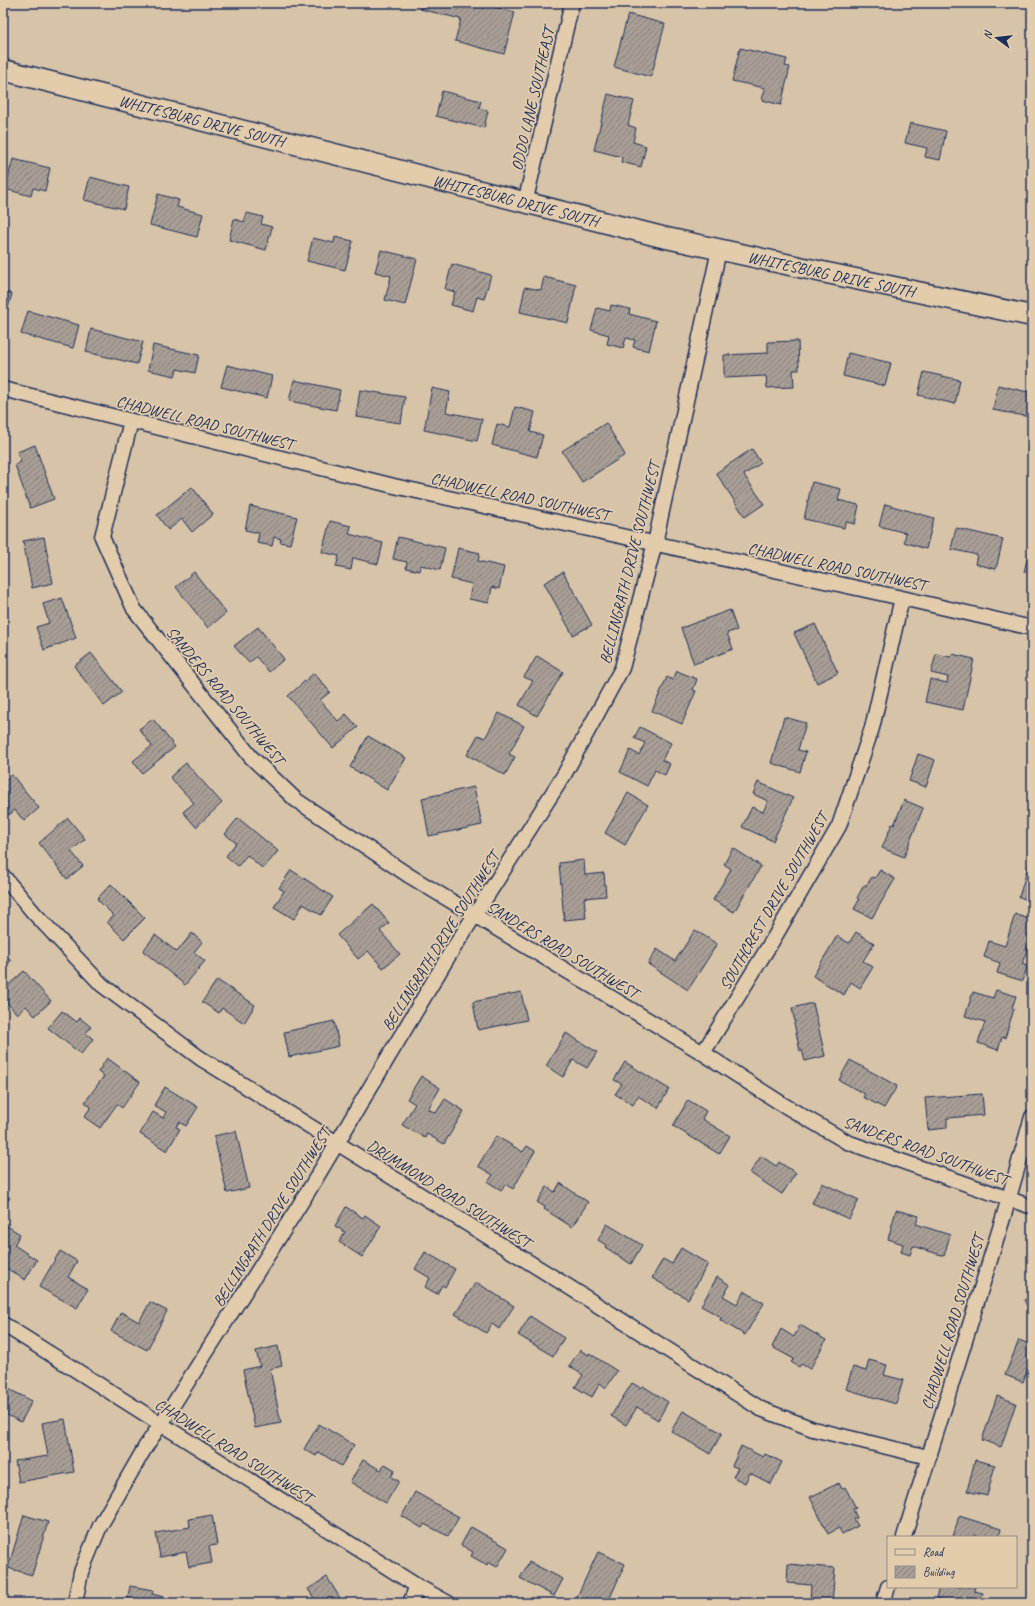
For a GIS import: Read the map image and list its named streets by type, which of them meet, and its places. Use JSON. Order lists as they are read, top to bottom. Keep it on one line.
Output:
{"streets":{"main road":["WHITESBURG DRIVE SOUTH"],"street":["ODDO LANE SOUTHEAST","CHADWELL ROAD SOUTHWEST","BELLINGRATH DRIVE SOUTHWEST","SANDERS ROAD SOUTHWEST","SOUTHCREST DRIVE SOUTHWEST","DRUMMOND ROAD SOUTHWEST"]},"crossings":[["ODDO LANE SOUTHEAST","WHITESBURG DRIVE SOUTH"],["WHITESBURG DRIVE SOUTH","BELLINGRATH DRIVE SOUTHWEST"],["CHADWELL ROAD SOUTHWEST","BELLINGRATH DRIVE SOUTHWEST"],["CHADWELL ROAD SOUTHWEST","SANDERS ROAD SOUTHWEST"],["CHADWELL ROAD SOUTHWEST","SOUTHCREST DRIVE SOUTHWEST"],["CHADWELL ROAD SOUTHWEST","DRUMMOND ROAD SOUTHWEST"],["BELLINGRATH DRIVE SOUTHWEST","SANDERS ROAD SOUTHWEST"],["BELLINGRATH DRIVE SOUTHWEST","DRUMMOND ROAD SOUTHWEST"],["SANDERS ROAD SOUTHWEST","SOUTHCREST DRIVE SOUTHWEST"]],"legend":["Road","Building"],"north":"left"}
